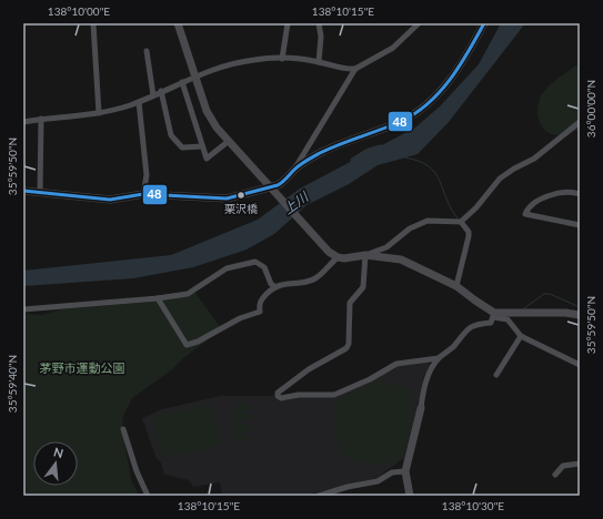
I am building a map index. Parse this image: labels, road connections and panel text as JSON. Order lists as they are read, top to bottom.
{
  "water": ["上川"],
  "parks": ["茅野市運動公園"],
  "places": ["栗沢橋"],
  "lines": ["transit line 48"],
  "north": "top",
  "coordinates": [
    "138°10'00\"E",
    "138°10'15\"E",
    "36°00'00\"N",
    "35°59'50\"N",
    "35°59'40\"N",
    "138°10'30\"E"
  ]
}
